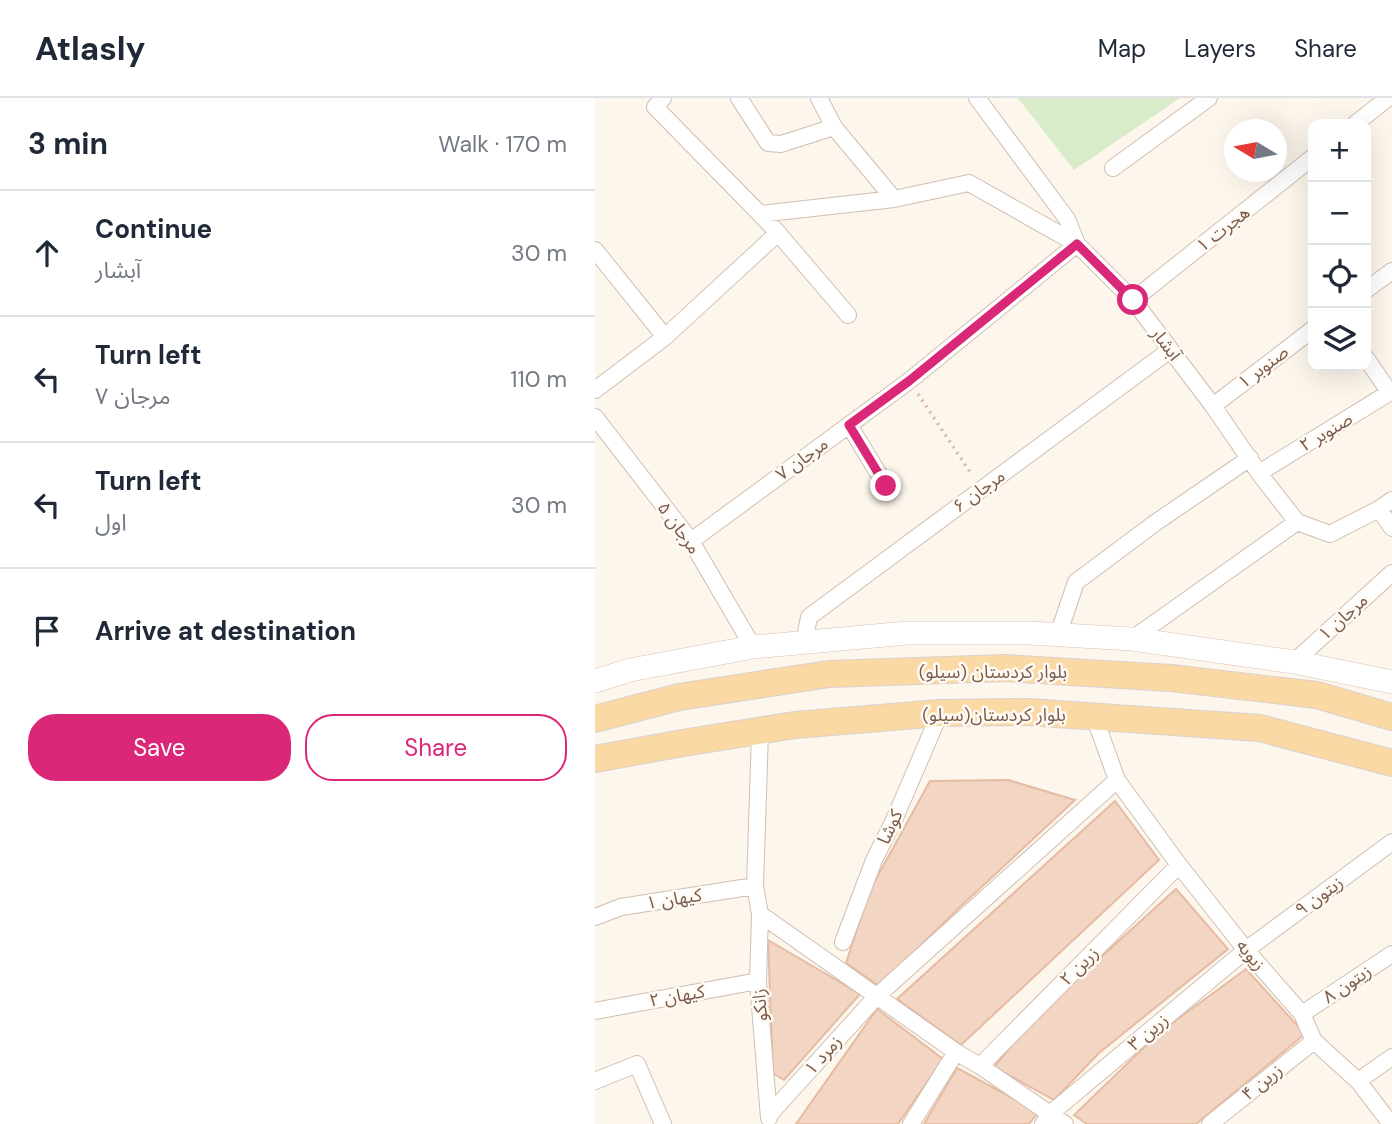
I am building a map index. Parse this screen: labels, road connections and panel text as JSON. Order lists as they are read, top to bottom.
{
  "streets": {
    "main road": ["بلوار کردستان (سیلو)", "بلوار کردستان(سیلو)"],
    "street": [
      "هجرت ۱",
      "آبشار",
      "صنوبر ۱",
      "صنوبر ۲",
      "مرجان ۷",
      "مرجان ۶",
      "مرجان ۵",
      "مرجان ۱",
      "کوشا",
      "زیتون ۹",
      "کیهان ۱",
      "زیویه",
      "زرین ۲",
      "زیتون ۸",
      "کیهان ۲",
      "زانکو",
      "زرین ۳",
      "زمرد ۱",
      "زرین ۴"
    ]
  },
  "crossings": [
    ["هجرت ۱", "آبشار"],
    ["آبشار", "صنوبر ۱"],
    ["آبشار", "صنوبر ۲"],
    ["آبشار", "مرجان ۷"],
    ["آبشار", "مرجان ۶"],
    ["مرجان ۷", "مرجان ۵"],
    ["بلوار کردستان(سیلو)", "کوشا"],
    ["بلوار کردستان(سیلو)", "زیویه"],
    ["بلوار کردستان(سیلو)", "زانکو"],
    ["زیتون ۹", "زیویه"],
    ["زیتون ۹", "زرین ۳"],
    ["کیهان ۱", "زانکو"],
    ["زیویه", "زرین ۲"],
    ["زیویه", "زیتون ۸"],
    ["زیویه", "زرین ۳"],
    ["زیویه", "زمرد ۱"],
    ["زیویه", "زرین ۴"],
    ["کیهان ۲", "زانکو"],
    ["زانکو", "زمرد ۱"]
  ],
  "north": "left",
  "page": {
    "header": "Atlasly",
    "nav": ["Map", "Layers", "Share"],
    "heading": ["3 min", "Walk · 170 m"],
    "map_buttons": ["+", "−"],
    "list": [
      ["Continue", "آبشار", "30 m"],
      ["Turn left", "مرجان ۷", "110 m"],
      ["Turn left", "اول", "30 m"],
      "Arrive at destination"
    ],
    "buttons": ["Save", "Share"]
  }
}
